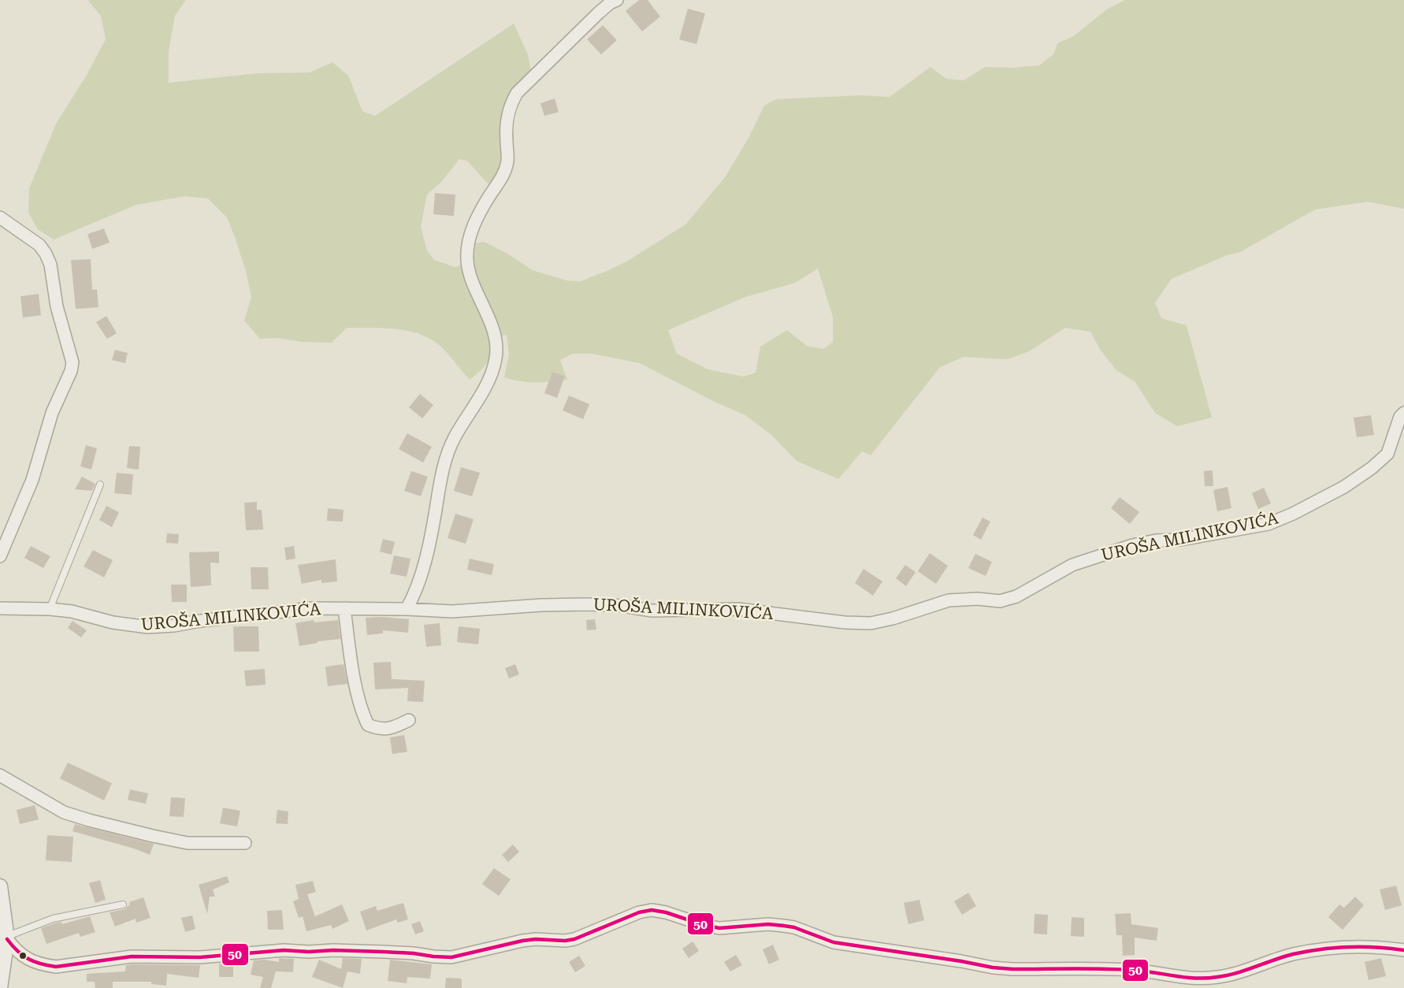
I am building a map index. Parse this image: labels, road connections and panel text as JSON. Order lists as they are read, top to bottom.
{
  "streets": {
    "street": ["UROŠA MILINKOVIĆA"]
  },
  "lines": ["transit line 50"]
}
